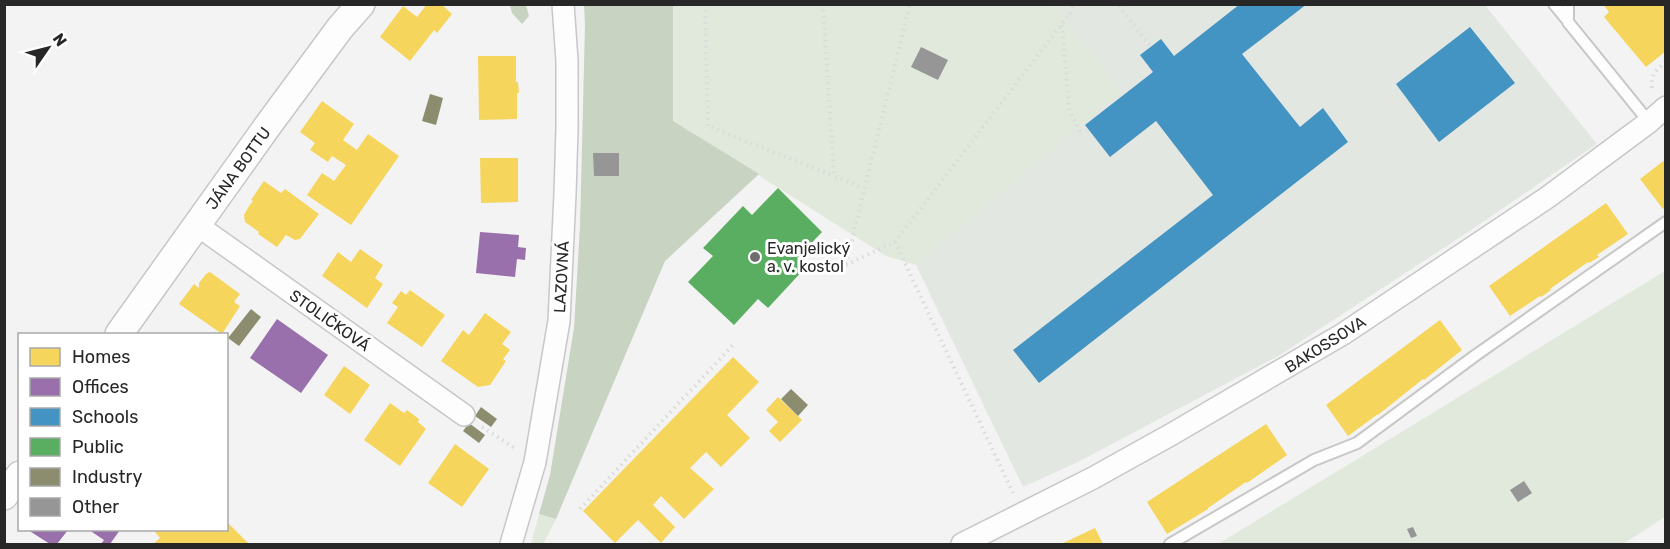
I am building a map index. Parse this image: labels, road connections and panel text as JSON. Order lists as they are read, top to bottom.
{
  "streets": {
    "street": [
      "JÁNA BOTTU",
      "LAZOVNÁ",
      "STOLIČKOVÁ",
      "BAKOSSOVA"
    ]
  },
  "crossings": [
    ["JÁNA BOTTU", "STOLIČKOVÁ"]
  ],
  "places": ["Evanjelický a. v. kostol"],
  "legend": [
    "Homes",
    "Offices",
    "Schools",
    "Public",
    "Industry",
    "Other"
  ],
  "north": "top right"
}
